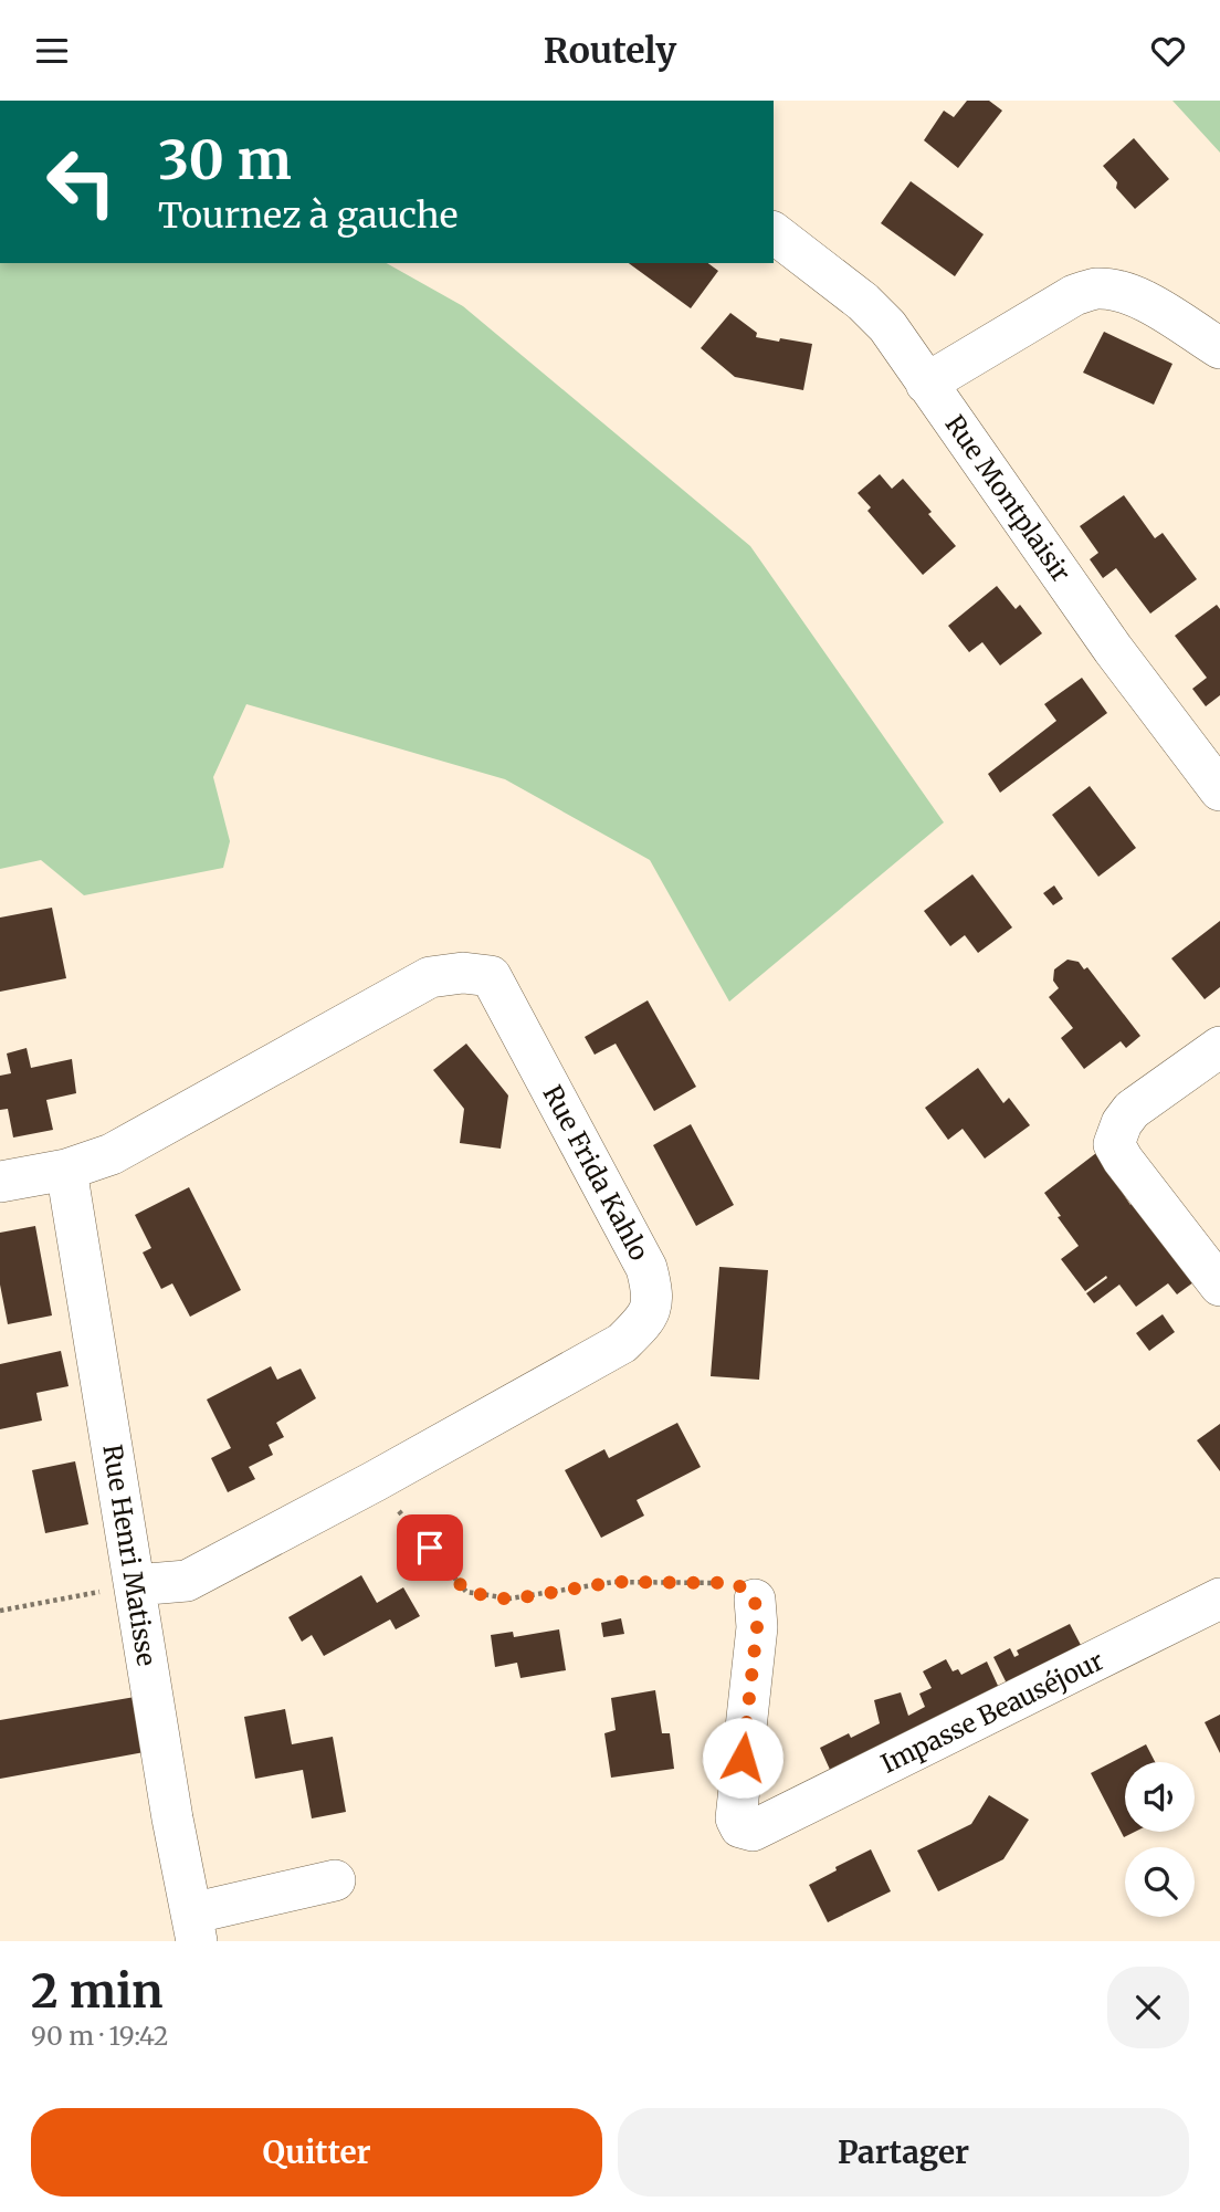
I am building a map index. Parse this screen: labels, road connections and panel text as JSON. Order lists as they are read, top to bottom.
{
  "streets": {
    "street": [
      "Rue Montplaisir",
      "Rue Frida Kahlo",
      "Rue Henri Matisse",
      "Impasse Beauséjour"
    ]
  },
  "crossings": [
    ["Rue Frida Kahlo", "Rue Henri Matisse"]
  ],
  "page": {
    "header": "Routely",
    "turn": ["30 m", "Tournez à gauche"],
    "heading": ["2 min", "90 m · 19:42"],
    "buttons": ["Quitter", "Partager"]
  }
}
